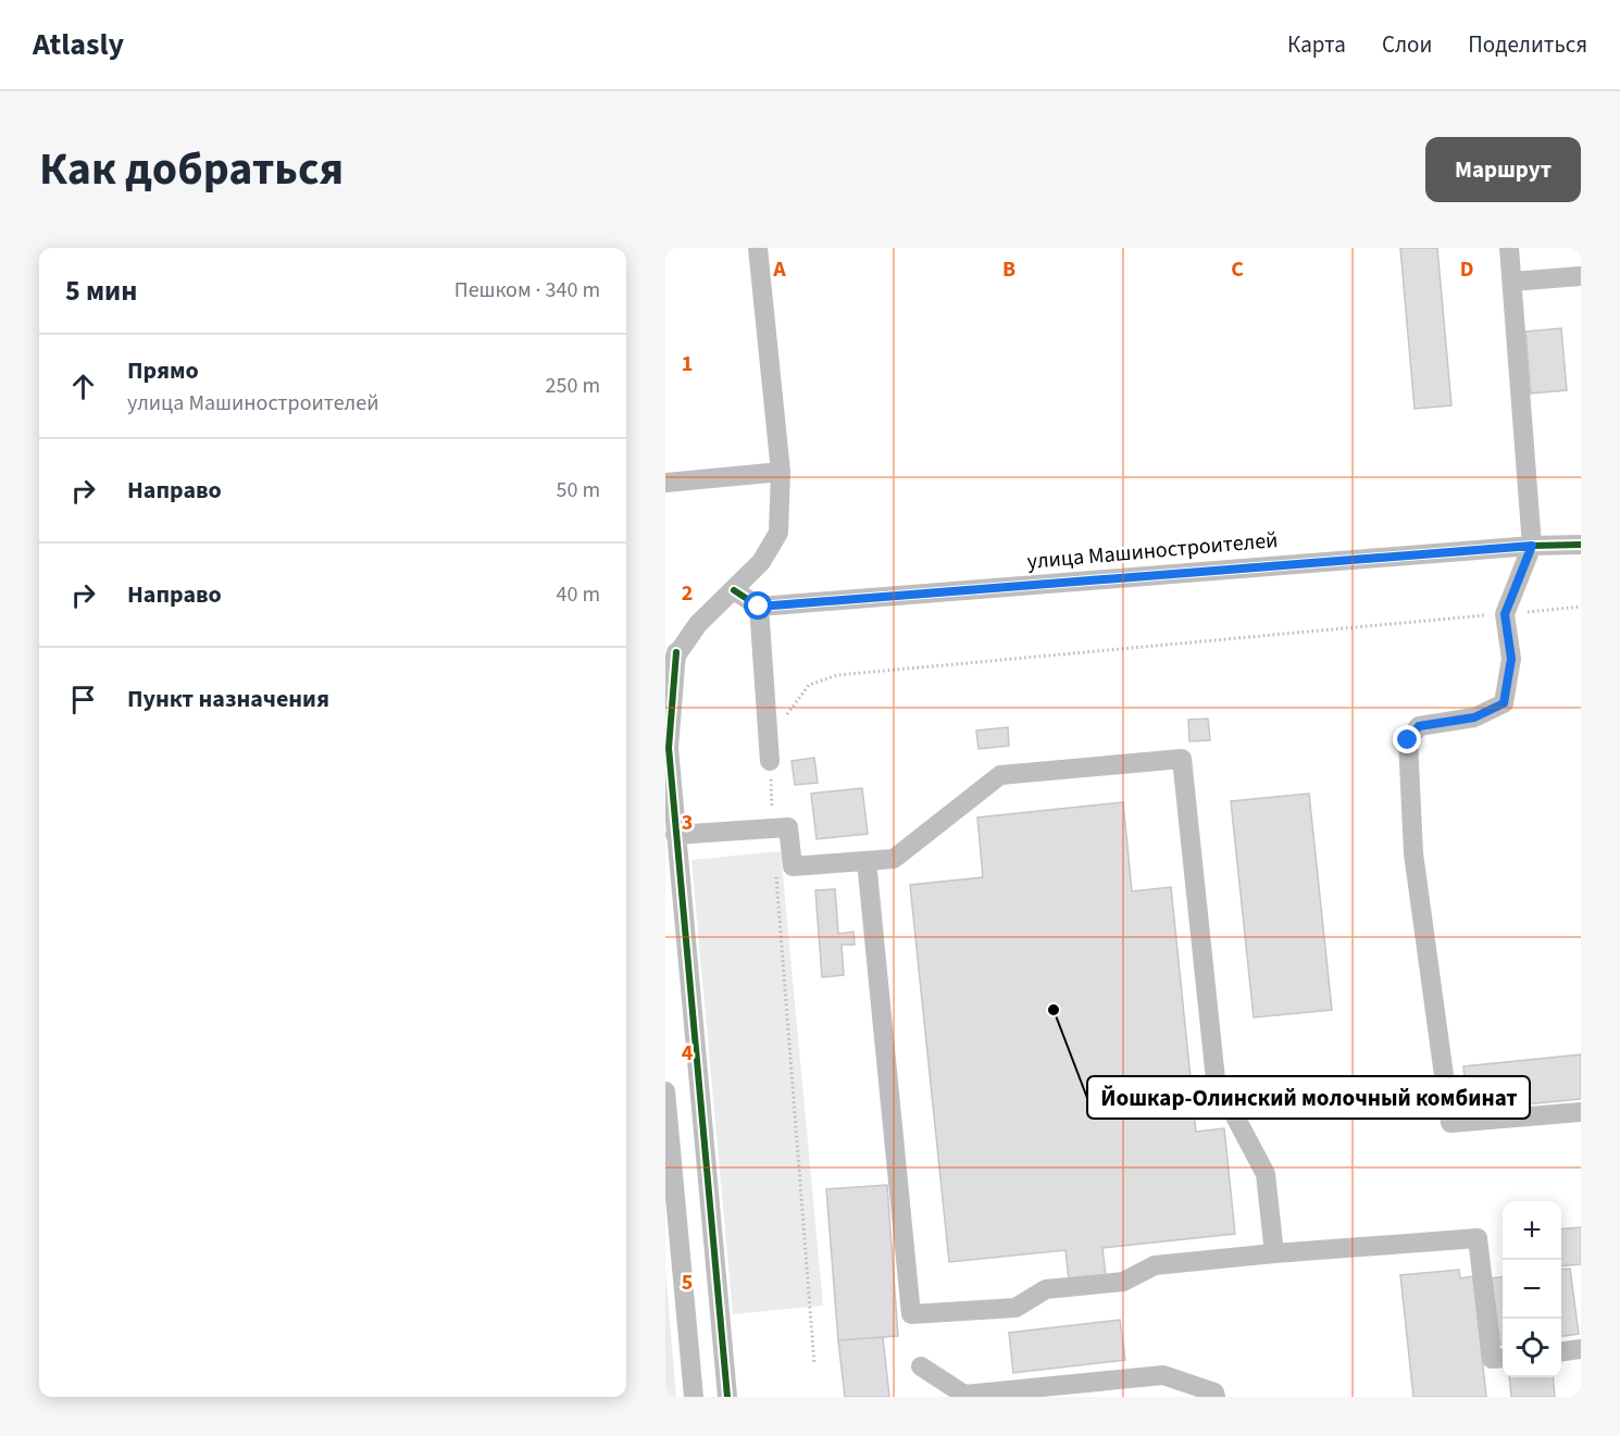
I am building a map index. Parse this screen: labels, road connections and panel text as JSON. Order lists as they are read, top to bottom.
{
  "streets": {
    "street": ["улица Машиностроителей"]
  },
  "places": ["Йошкар-Олинский молочный комбинат"],
  "page": {
    "header": "Atlasly",
    "nav": ["Карта", "Слои", "Поделиться"],
    "title": "Как добраться",
    "buttons": "Маршрут",
    "heading": ["5 мин", "Пешком · 340 m"],
    "list": [
      ["Прямо", "улица Машиностроителей", "250 m"],
      ["Направо", "50 m"],
      ["Направо", "40 m"],
      "Пункт назначения"
    ],
    "map_buttons": ["+", "−"]
  },
  "grid": {
    "columns": [
      "A",
      "B",
      "C",
      "D"
    ],
    "rows": [
      "1",
      "2",
      "3",
      "4",
      "5"
    ]
  }
}
